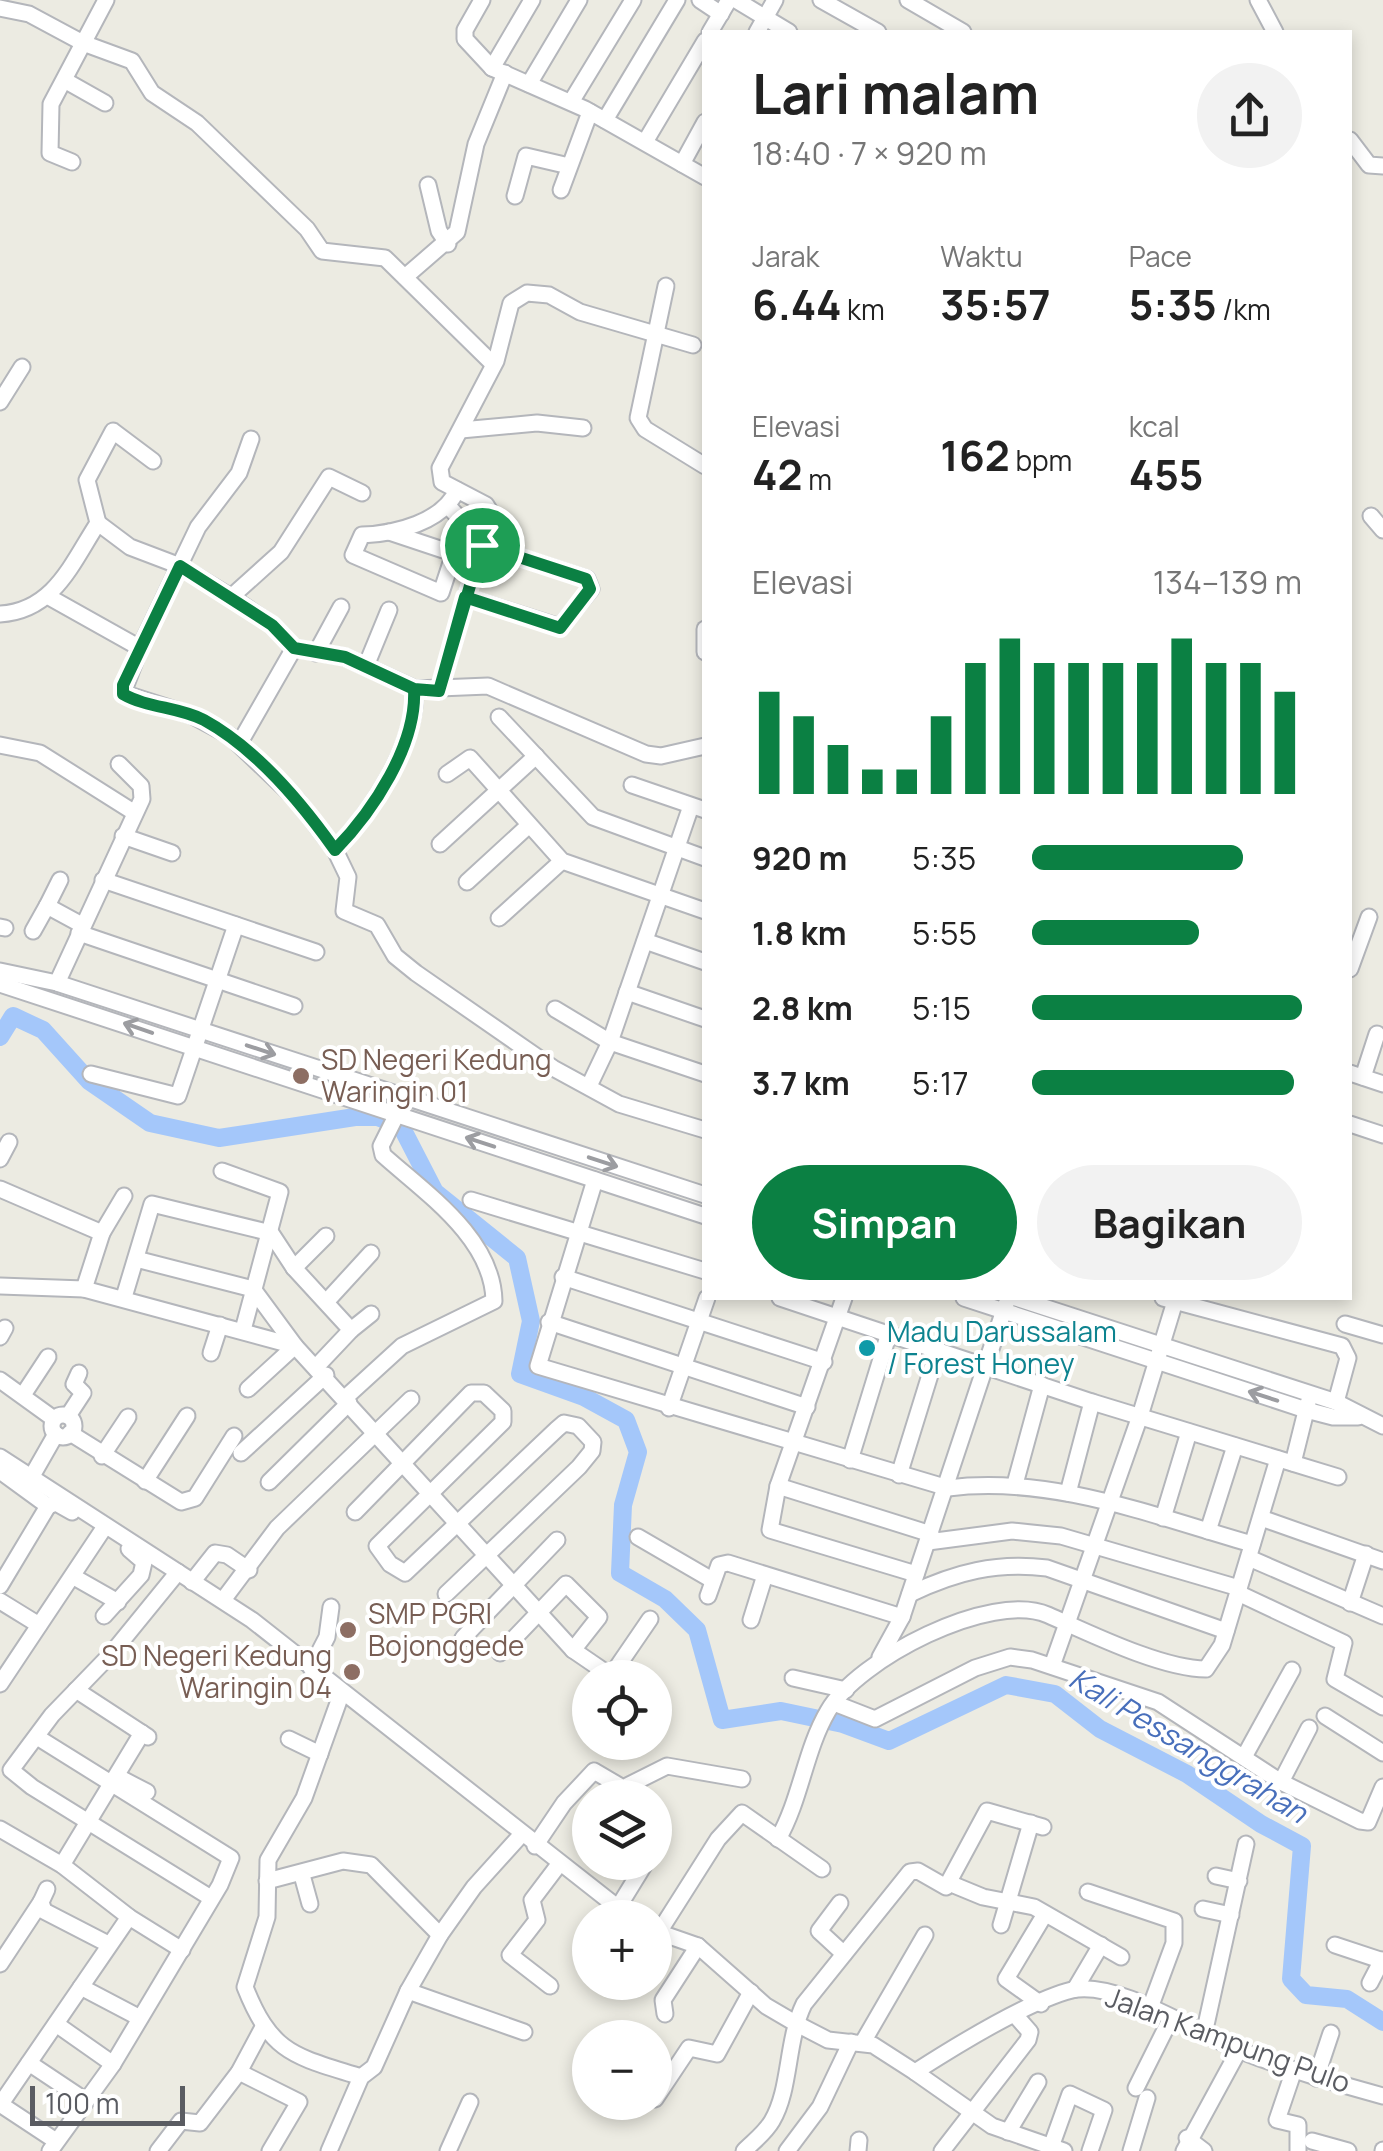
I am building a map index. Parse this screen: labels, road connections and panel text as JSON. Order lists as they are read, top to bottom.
{
  "streets": {
    "street": ["Jalan Kampung Pulo"]
  },
  "water": ["Kali Pessanggrahan"],
  "places": [
    "SD Negeri Kedung Waringin 01",
    "Madu Darussalam / Forest Honey",
    "SMP PGRI Bojonggede",
    "SD Negeri Kedung Waringin 04"
  ],
  "scale_bar": "100 m",
  "page": {
    "heading": ["Lari malam", "18:40 · 7 × 920 m"],
    "stats": [
      ["Jarak", "6.44 km"],
      ["Waktu", "35:57"],
      ["Pace", "5:35 /km"],
      ["Elevasi", "42 m"],
      ["162 bpm"],
      ["kcal", "455"]
    ],
    "chart": ["Elevasi", "134–139 m"],
    "list": [
      {
        "name": "920 m",
        "note": "5:35"
      },
      {
        "name": "1.8 km",
        "note": "5:55"
      },
      {
        "name": "2.8 km",
        "note": "5:15"
      },
      {
        "name": "3.7 km",
        "note": "5:17"
      }
    ],
    "buttons": ["Simpan", "Bagikan"],
    "map_buttons": ["+", "−"],
    "scale": "100 m"
  }
}
